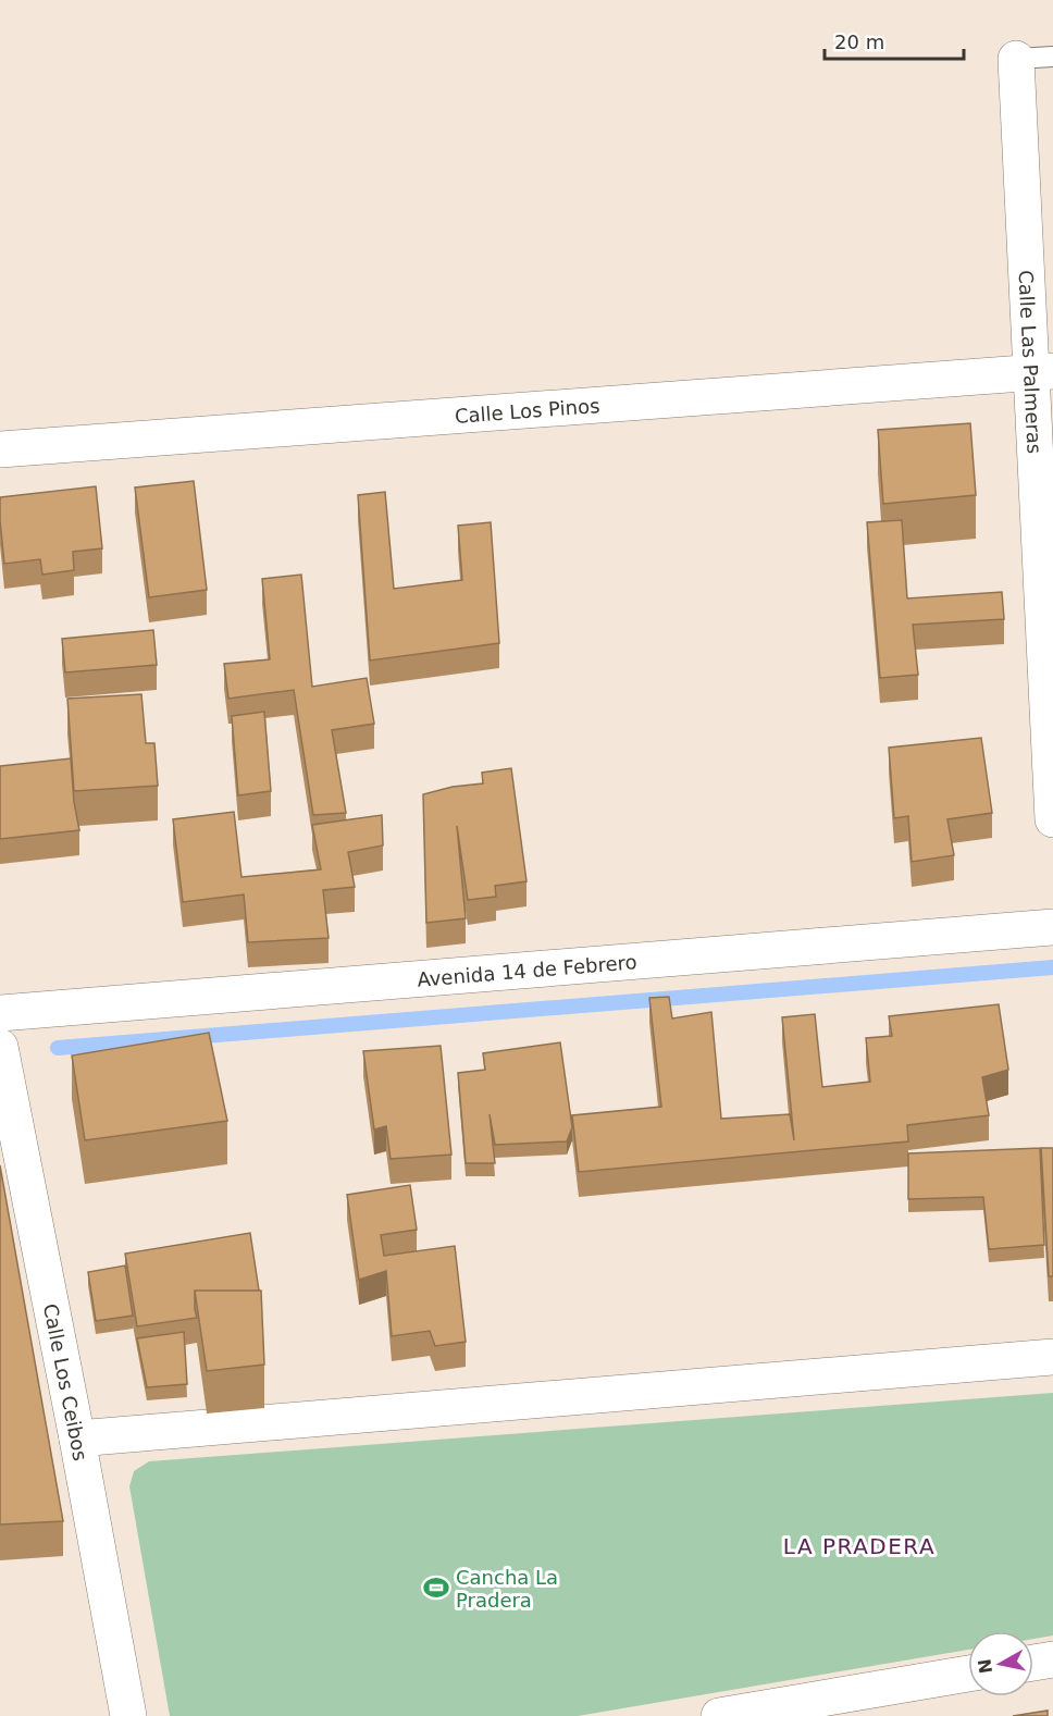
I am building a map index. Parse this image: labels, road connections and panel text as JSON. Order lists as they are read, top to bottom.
{
  "streets": {
    "street": [
      "Calle Las Palmeras",
      "Calle Los Pinos",
      "Avenida 14 de Febrero",
      "Calle Los Ceibos"
    ]
  },
  "crossings": [
    ["Calle Las Palmeras", "Calle Los Pinos"]
  ],
  "districts": ["LA PRADERA"],
  "places": {
    "sports": ["Cancha La Pradera"]
  },
  "scale_bar": "20 m",
  "north": "left"
}
